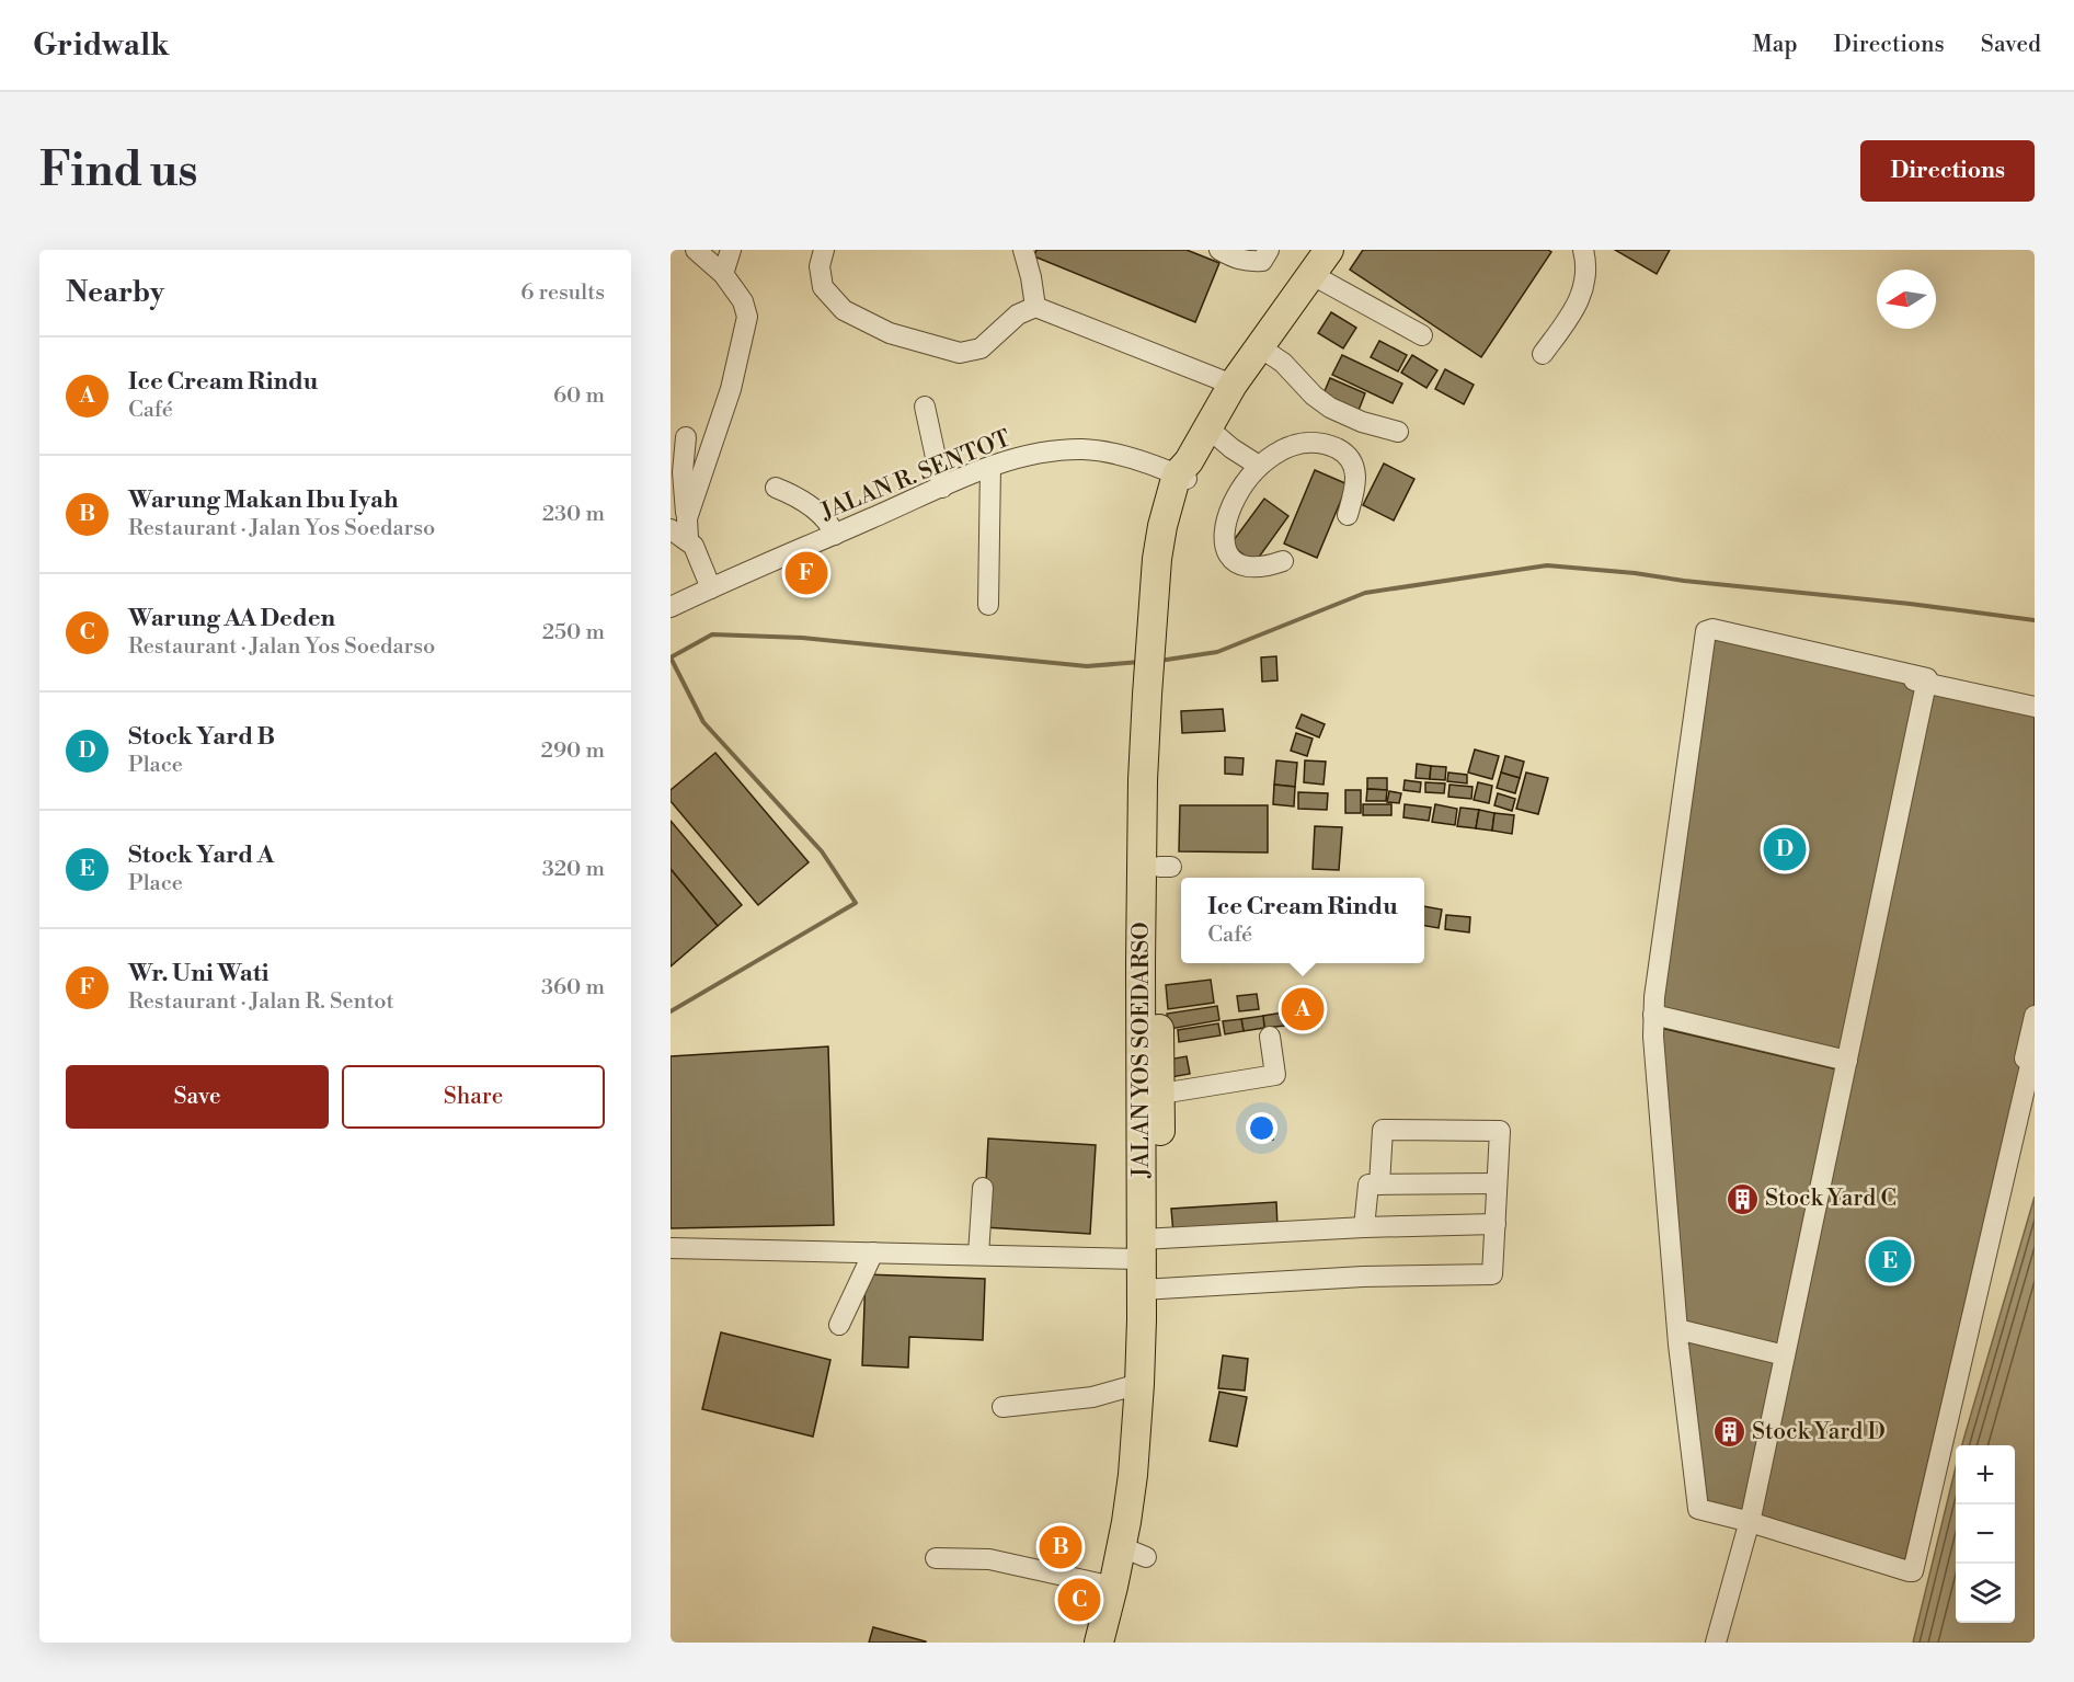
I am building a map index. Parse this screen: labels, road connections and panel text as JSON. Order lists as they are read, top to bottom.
{
  "streets": {
    "highway": ["JALAN YOS SOEDARSO"],
    "street": ["JALAN R. SENTOT"]
  },
  "crossings": [
    ["JALAN R. SENTOT", "JALAN YOS SOEDARSO"]
  ],
  "places": {
    "building": ["Stock Yard C", "Stock Yard D"]
  },
  "north": "left",
  "page": {
    "header": "Gridwalk",
    "nav": ["Map", "Directions", "Saved"],
    "buttons": [
      "Directions",
      ["Save", "Share"]
    ],
    "title": "Find us",
    "heading": ["Nearby", "6 results"],
    "list": [
      {
        "mark": "A",
        "name": "Ice Cream Rindu",
        "note": "Café",
        "value": "60 m"
      },
      {
        "mark": "B",
        "name": "Warung Makan Ibu Iyah",
        "note": "Restaurant · Jalan Yos Soedarso",
        "value": "230 m"
      },
      {
        "mark": "C",
        "name": "Warung AA Deden",
        "note": "Restaurant · Jalan Yos Soedarso",
        "value": "250 m"
      },
      {
        "mark": "D",
        "name": "Stock Yard B",
        "note": "Place",
        "value": "290 m"
      },
      {
        "mark": "E",
        "name": "Stock Yard A",
        "note": "Place",
        "value": "320 m"
      },
      {
        "mark": "F",
        "name": "Wr. Uni Wati",
        "note": "Restaurant · Jalan R. Sentot",
        "value": "360 m"
      }
    ],
    "pins": [
      "F",
      "D",
      "A",
      "E",
      "B",
      "C"
    ],
    "popup": ["Ice Cream Rindu", "Café"],
    "map_buttons": ["+", "−"]
  }
}
